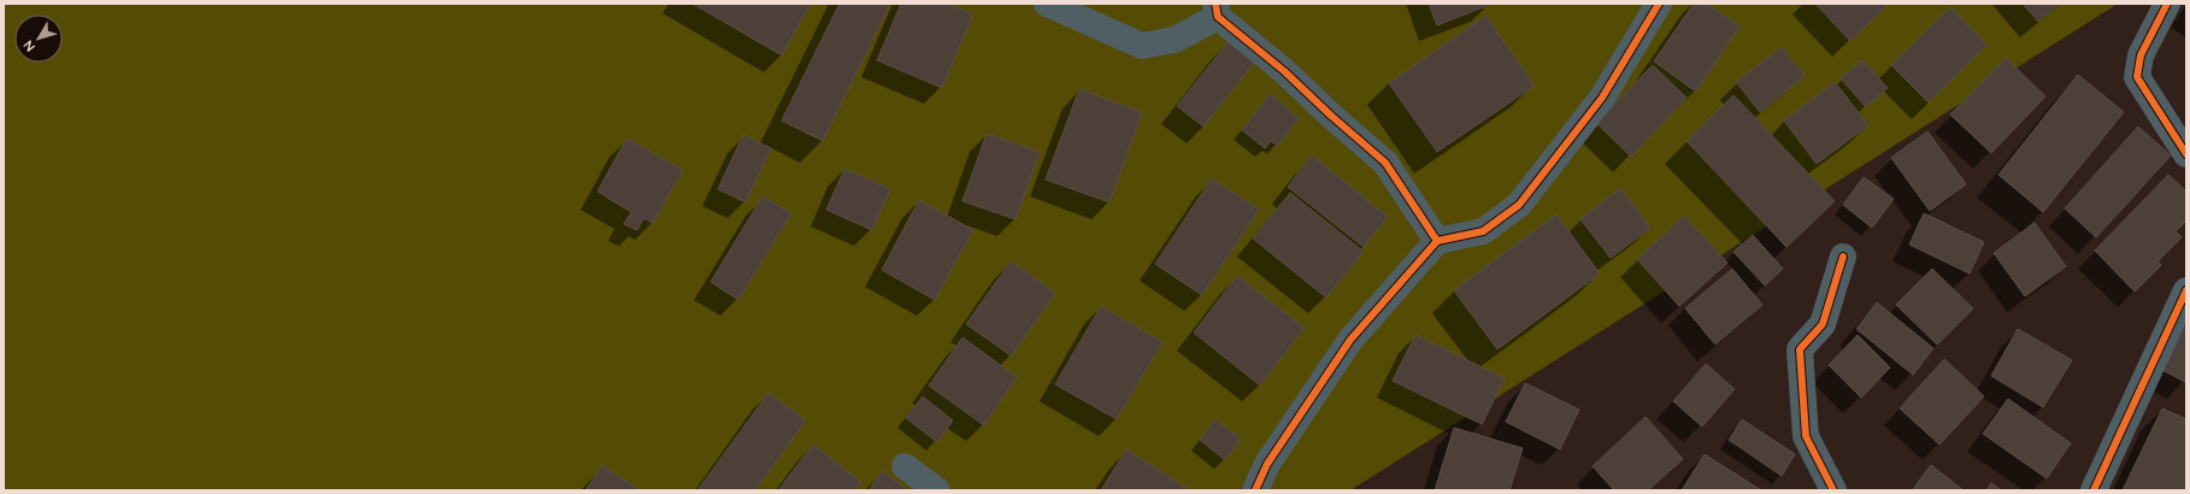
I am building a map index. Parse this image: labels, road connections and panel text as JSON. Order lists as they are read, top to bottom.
{
  "north": "bottom left"
}
